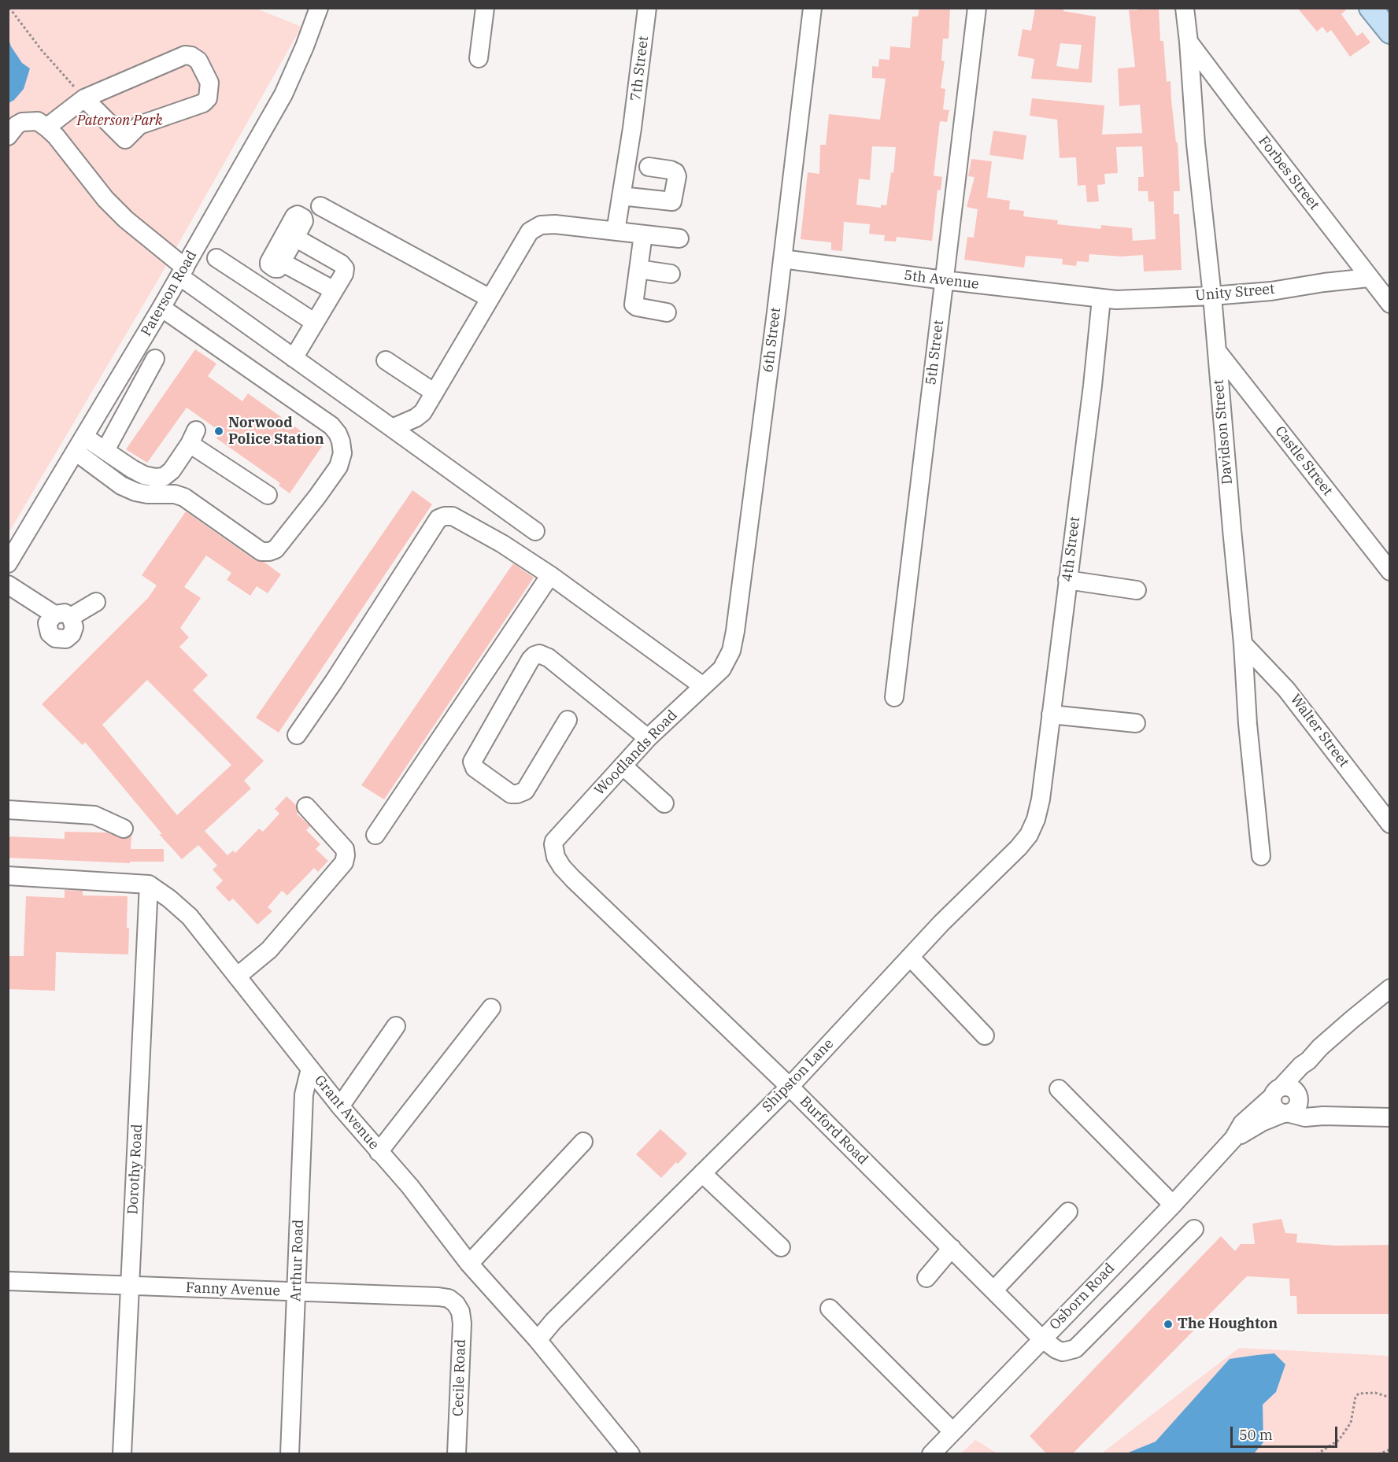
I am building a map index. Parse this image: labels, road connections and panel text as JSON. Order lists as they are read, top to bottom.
{
  "streets": {
    "street": [
      "7th Street",
      "Forbes Street",
      "5th Avenue",
      "Unity Street",
      "Paterson Road",
      "6th Street",
      "5th Street",
      "Davidson Street",
      "Castle Street",
      "4th Street",
      "Walter Street",
      "Woodlands Road",
      "Shipston Lane",
      "Grant Avenue",
      "Burford Road",
      "Dorothy Road",
      "Arthur Road",
      "Fanny Avenue",
      "Osborn Road",
      "Cecile Road"
    ]
  },
  "crossings": [
    ["Forbes Street", "Unity Street"],
    ["Forbes Street", "Davidson Street"],
    ["5th Avenue", "Unity Street"],
    ["5th Avenue", "6th Street"],
    ["5th Avenue", "5th Street"],
    ["5th Avenue", "4th Street"],
    ["Unity Street", "Davidson Street"],
    ["Unity Street", "4th Street"],
    ["6th Street", "Woodlands Road"],
    ["Davidson Street", "Castle Street"],
    ["Davidson Street", "Walter Street"],
    ["4th Street", "Shipston Lane"],
    ["Woodlands Road", "Burford Road"],
    ["Shipston Lane", "Grant Avenue"],
    ["Shipston Lane", "Burford Road"],
    ["Grant Avenue", "Dorothy Road"],
    ["Grant Avenue", "Arthur Road"],
    ["Burford Road", "Osborn Road"],
    ["Dorothy Road", "Fanny Avenue"],
    ["Arthur Road", "Fanny Avenue"],
    ["Fanny Avenue", "Cecile Road"]
  ],
  "parks": ["Paterson Park"],
  "places": ["Norwood Police Station", "The Houghton"],
  "scale_bar": "50 m"
}
